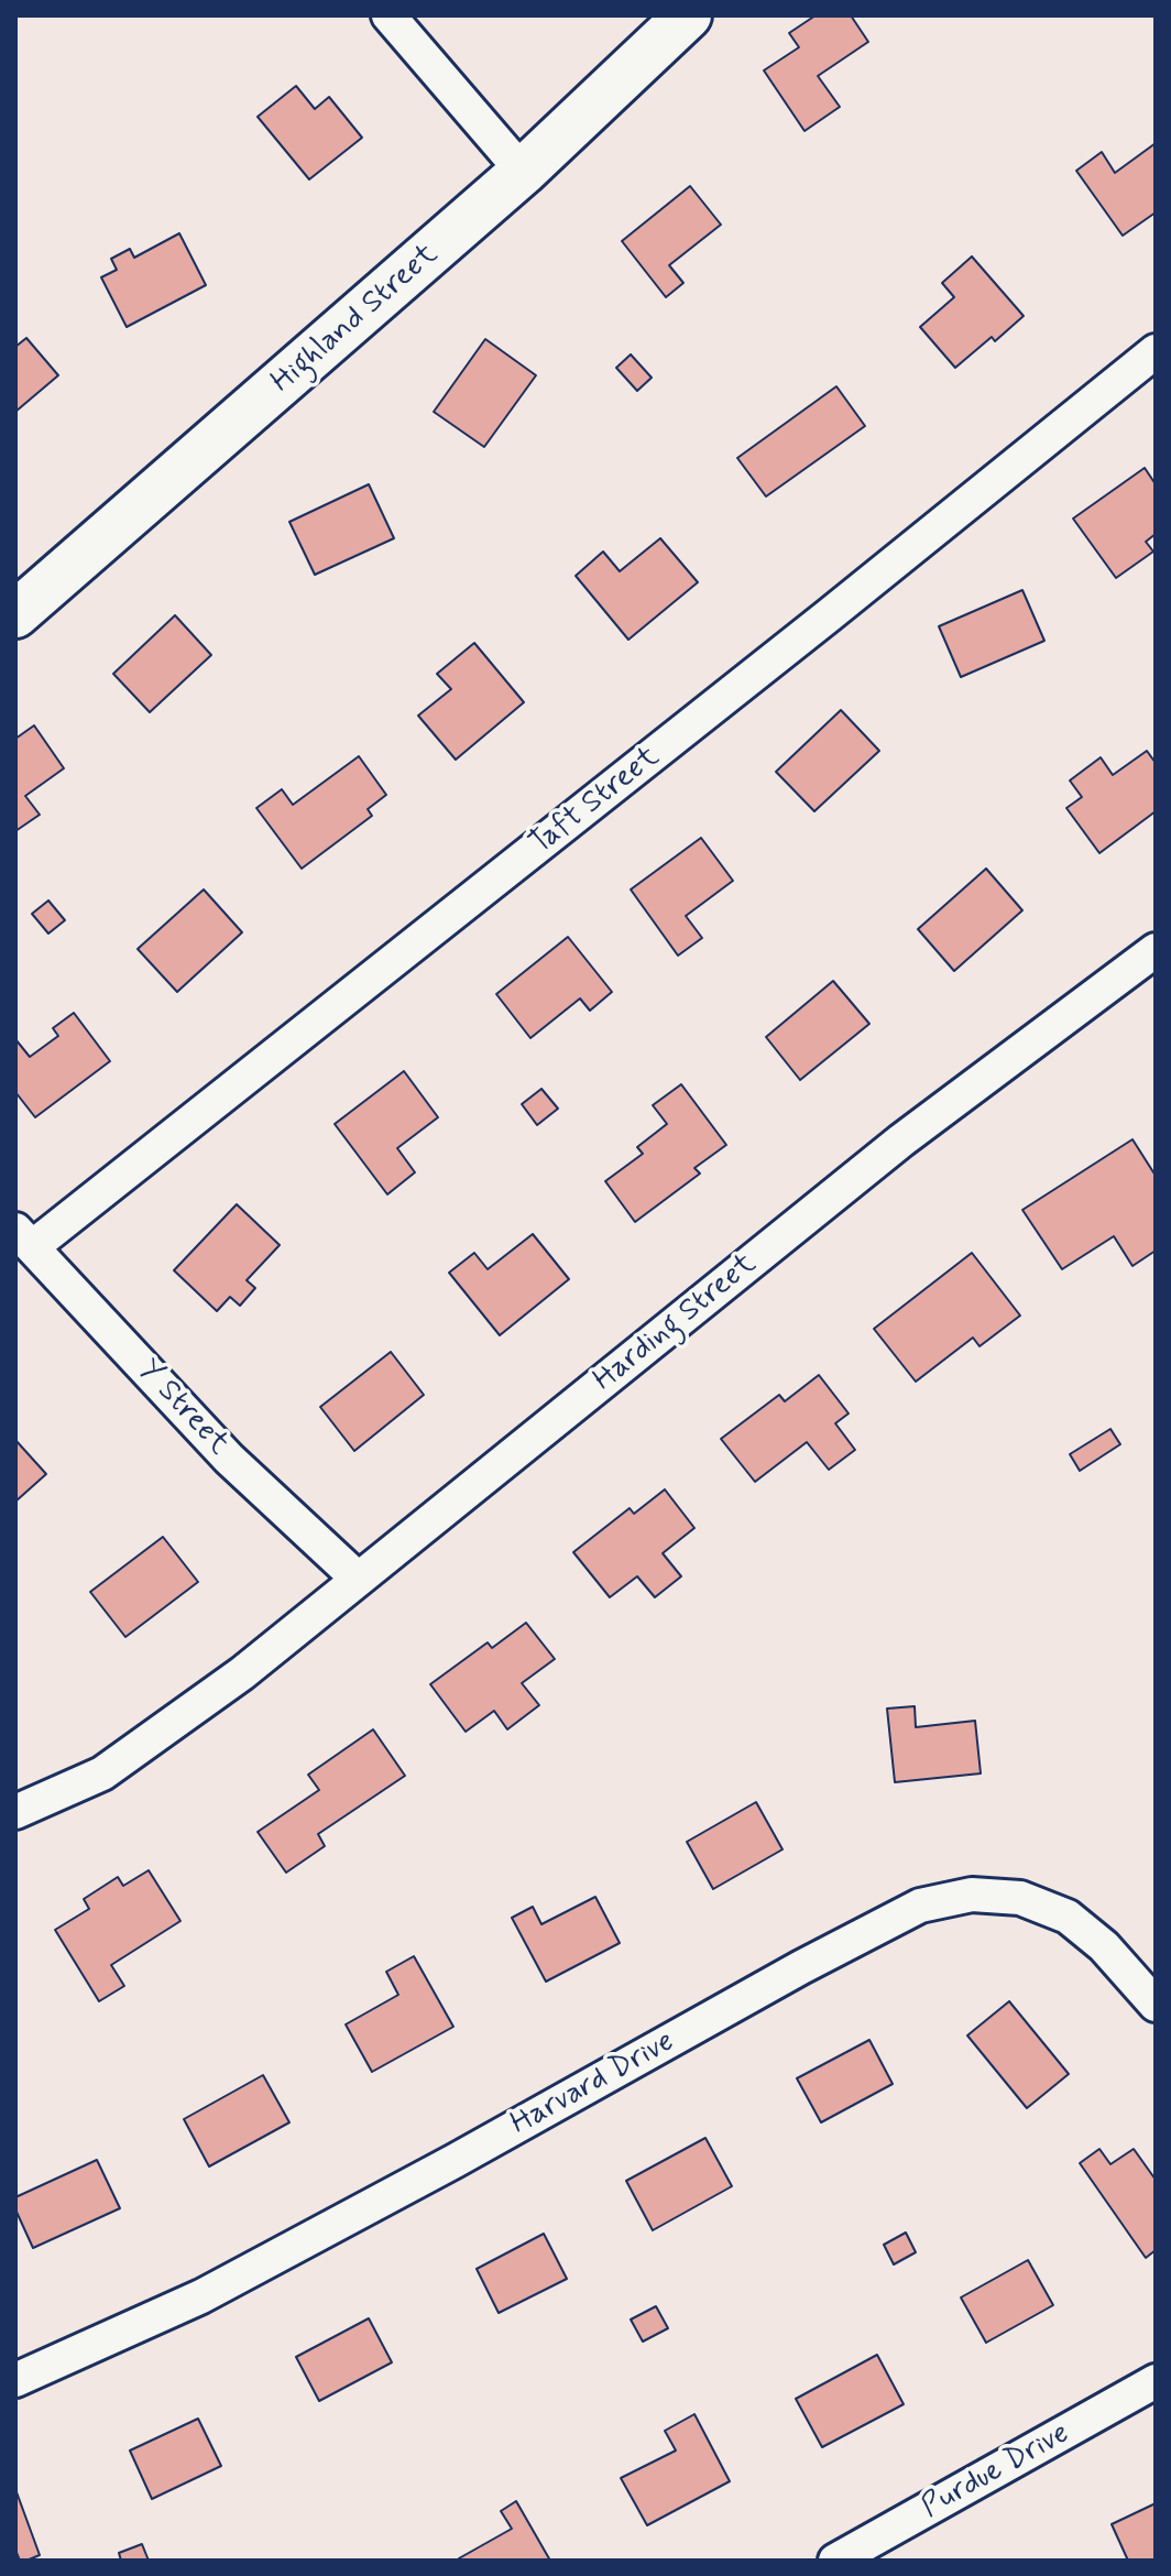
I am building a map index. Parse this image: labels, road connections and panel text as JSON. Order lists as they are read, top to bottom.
{
  "streets": {
    "street": [
      "Highland Street",
      "Taft Street",
      "Harding Street",
      "Y Street",
      "Harvard Drive",
      "Purdue Drive"
    ]
  },
  "crossings": [
    ["Taft Street", "Y Street"],
    ["Harding Street", "Y Street"]
  ]
}
